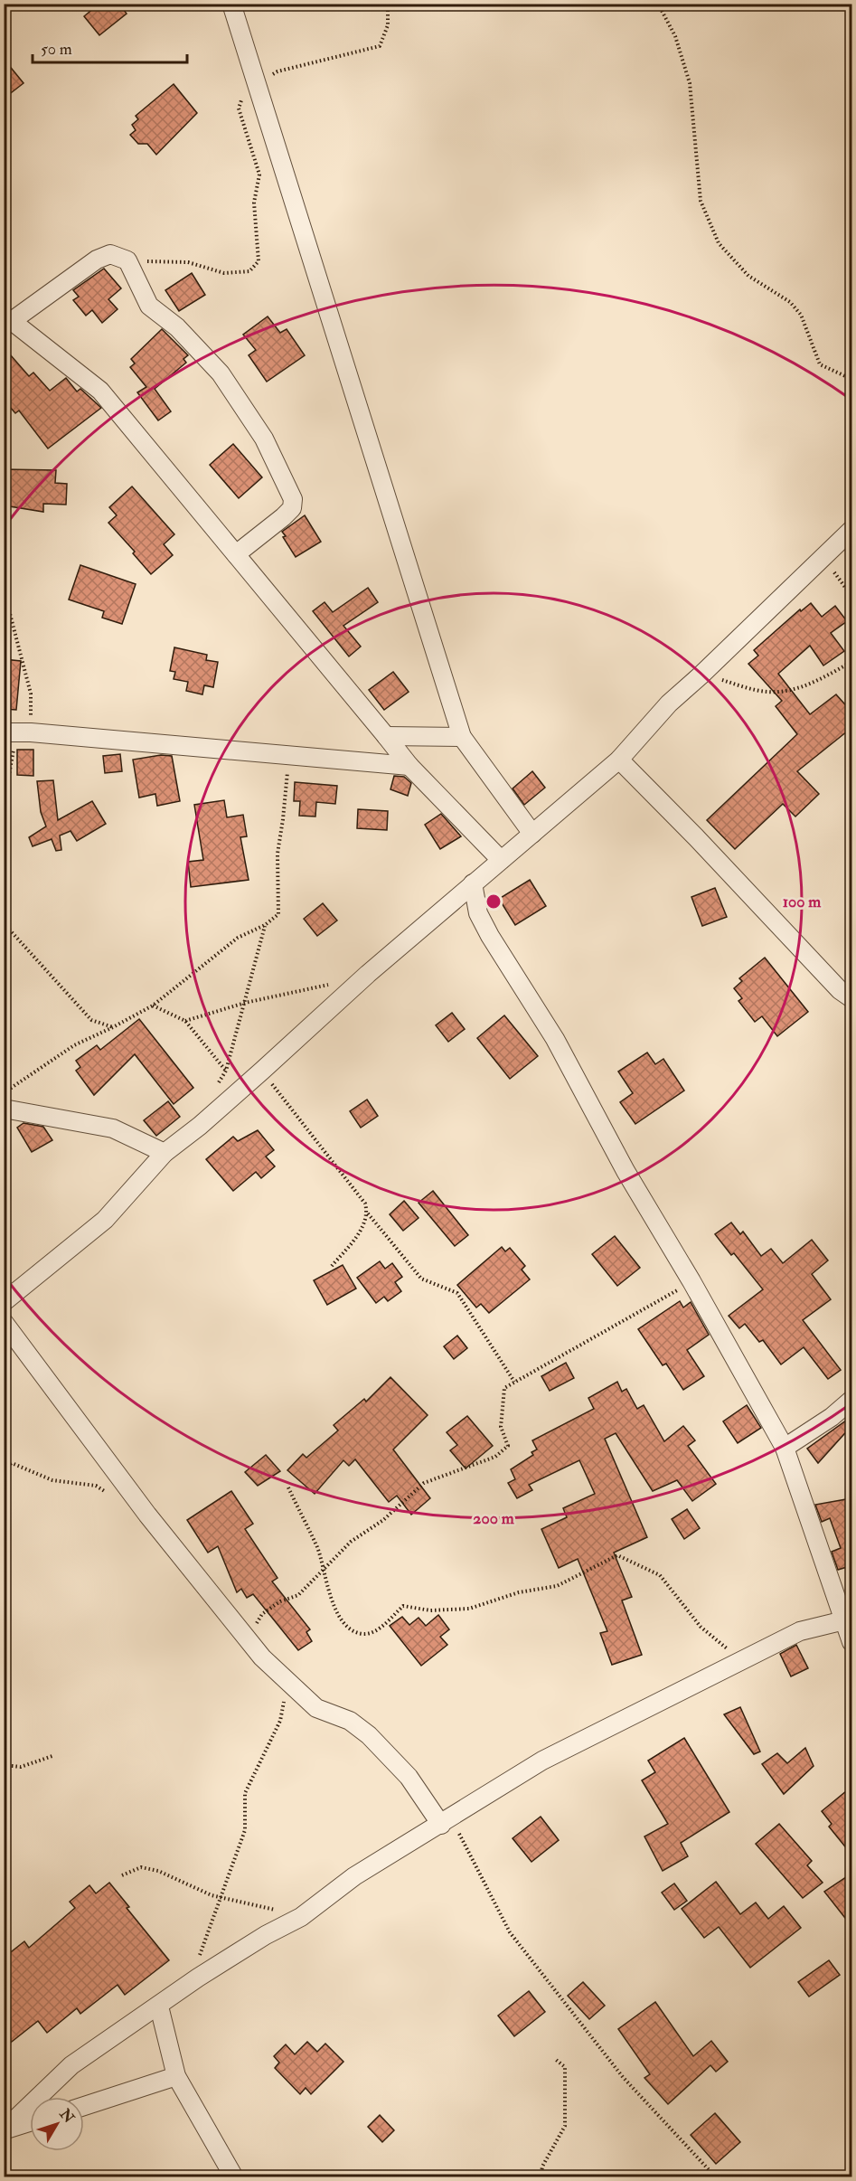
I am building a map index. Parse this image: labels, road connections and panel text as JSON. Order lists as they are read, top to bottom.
{
  "scale_bar": "50 m",
  "north": "top right",
  "rings": ["100 m", "200 m"]
}
